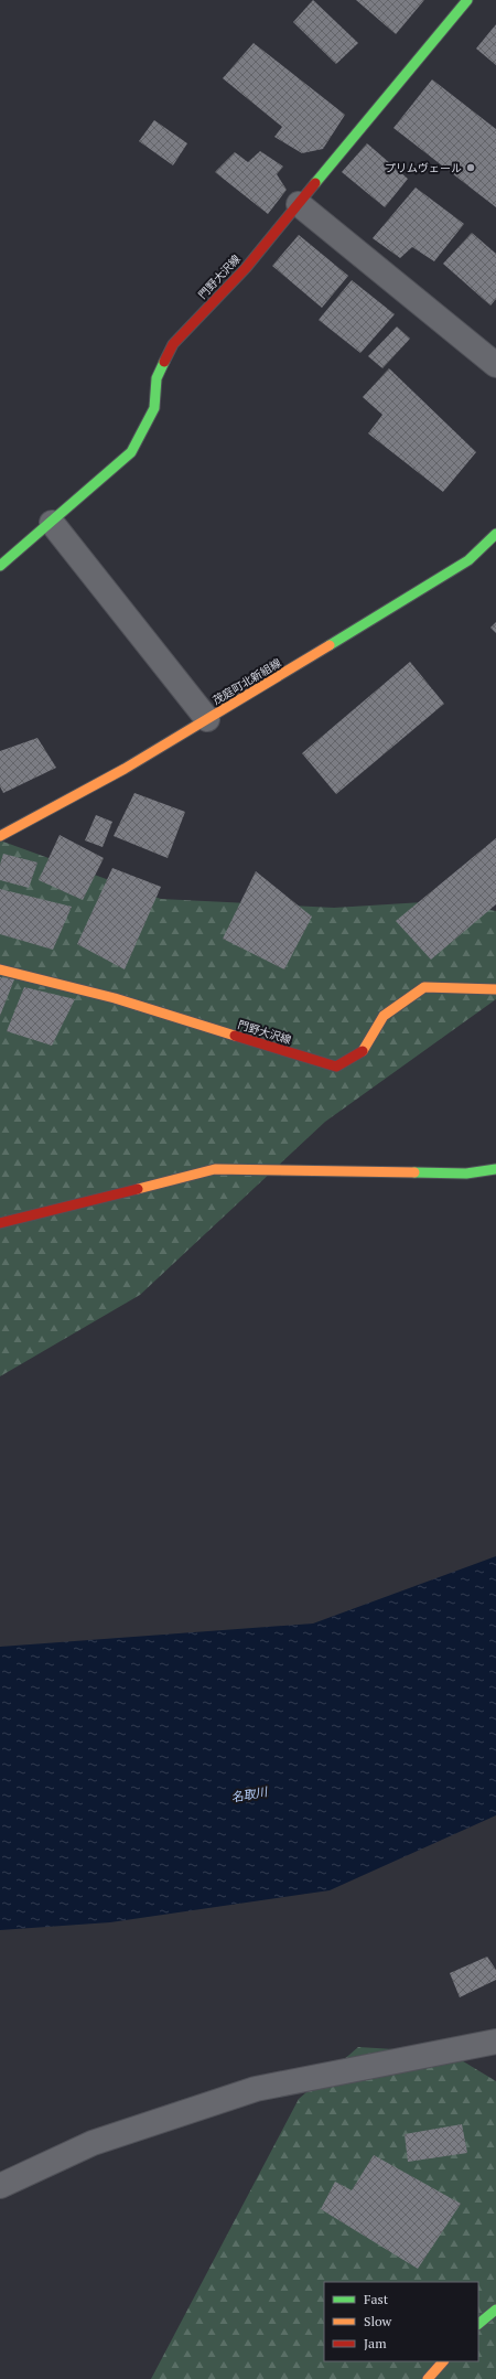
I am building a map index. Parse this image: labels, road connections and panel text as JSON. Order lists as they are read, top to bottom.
{
  "streets": {
    "street": ["門野大沢線", "茂庭町北新組線"]
  },
  "water": ["名取川"],
  "places": ["プリムヴェール"],
  "legend": ["Fast", "Slow", "Jam"]
}
